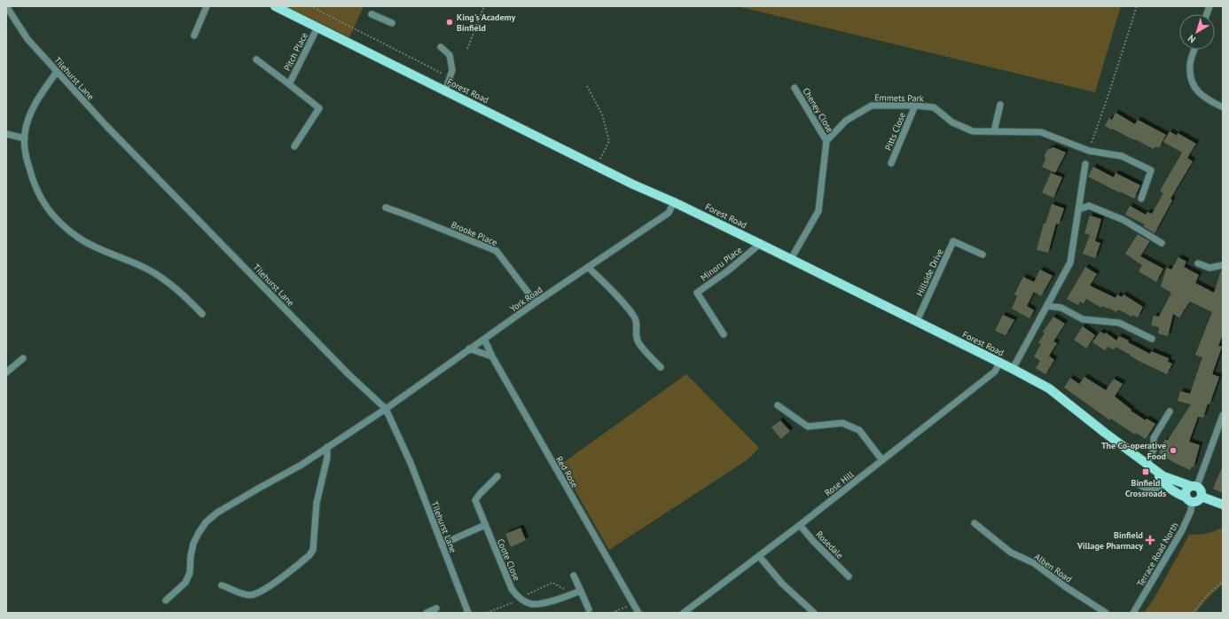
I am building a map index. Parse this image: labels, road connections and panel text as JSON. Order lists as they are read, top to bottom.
{
  "streets": {
    "main road": ["Forest Road"],
    "street": [
      "Pitch Place",
      "Tilehurst Lane",
      "Emmets Park",
      "Cheney Close",
      "Pitts Close",
      "Brooke Place",
      "Minoru Place",
      "Hillside Drive",
      "York Road",
      "Red Rose",
      "Rose Hill",
      "Rosedale",
      "Terrace Road North",
      "Coote Close",
      "Alben Road"
    ]
  },
  "crossings": [
    ["Pitch Place", "Forest Road"],
    ["Tilehurst Lane", "York Road"],
    ["Forest Road", "Minoru Place"],
    ["Forest Road", "Hillside Drive"],
    ["Forest Road", "York Road"],
    ["Forest Road", "Rose Hill"],
    ["Forest Road", "Terrace Road North"],
    ["Emmets Park", "Cheney Close"],
    ["Emmets Park", "Pitts Close"],
    ["Brooke Place", "York Road"],
    ["York Road", "Red Rose"],
    ["Rose Hill", "Rosedale"]
  ],
  "places": {
    "other": ["King's Academy Binfield", "The Co-operative Food"],
    "transit": ["Binfield Crossroads"],
    "health": ["Binfield Village Pharmacy"]
  },
  "north": "bottom left"
}
